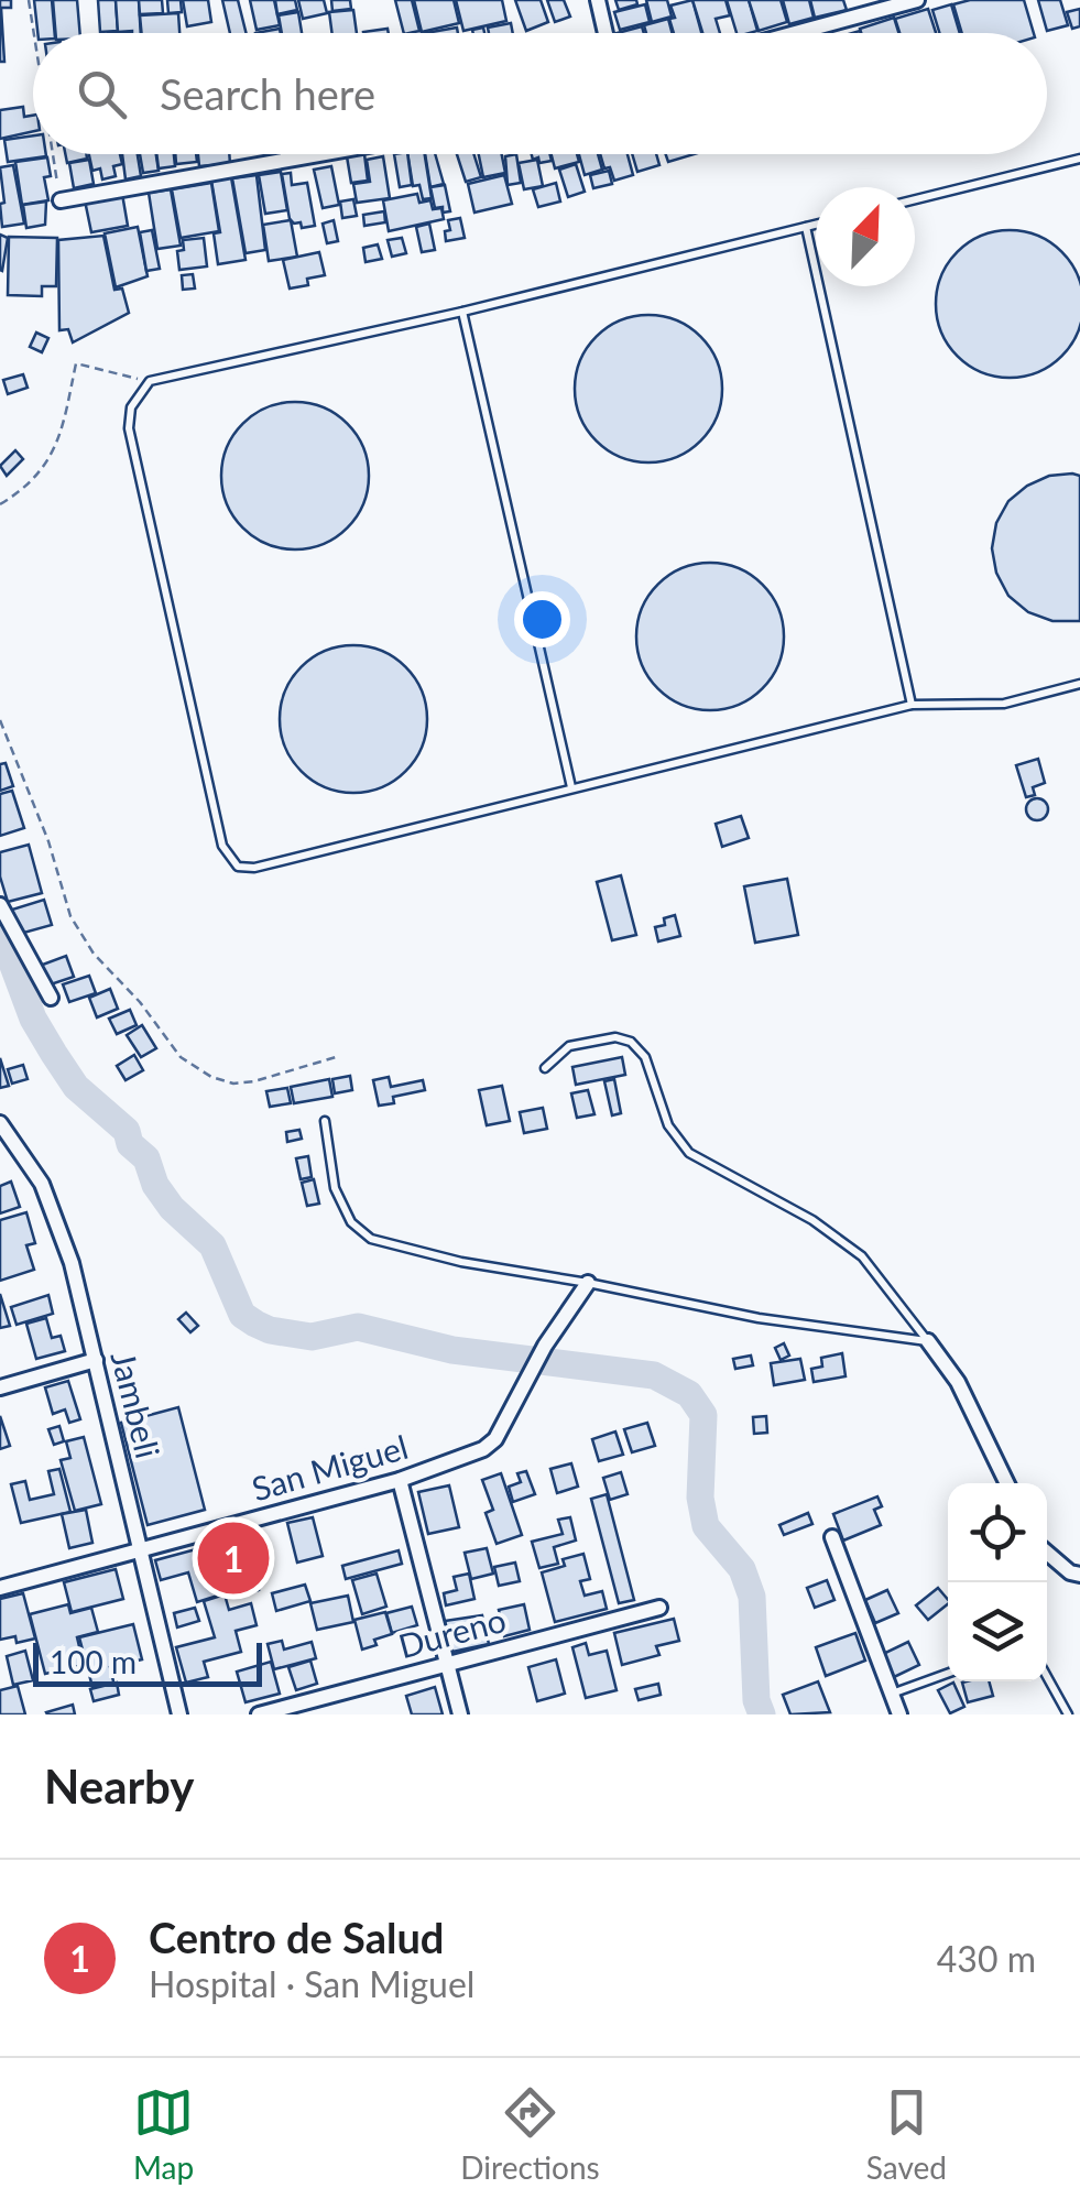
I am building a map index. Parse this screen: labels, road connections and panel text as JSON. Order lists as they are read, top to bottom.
{
  "streets": {
    "street": ["Jambeli", "San Miguel", "Dureno"]
  },
  "crossings": [
    ["Jambeli", "San Miguel"]
  ],
  "scale_bar": "100 m",
  "north": "top right",
  "page": {
    "search": "Search here",
    "pins": "1",
    "scale": "100 m",
    "heading": "Nearby",
    "list": [
      {
        "mark": "1",
        "name": "Centro de Salud",
        "note": "Hospital · San Miguel",
        "value": "430 m"
      }
    ],
    "nav": ["Map", "Directions", "Saved"]
  }
}
